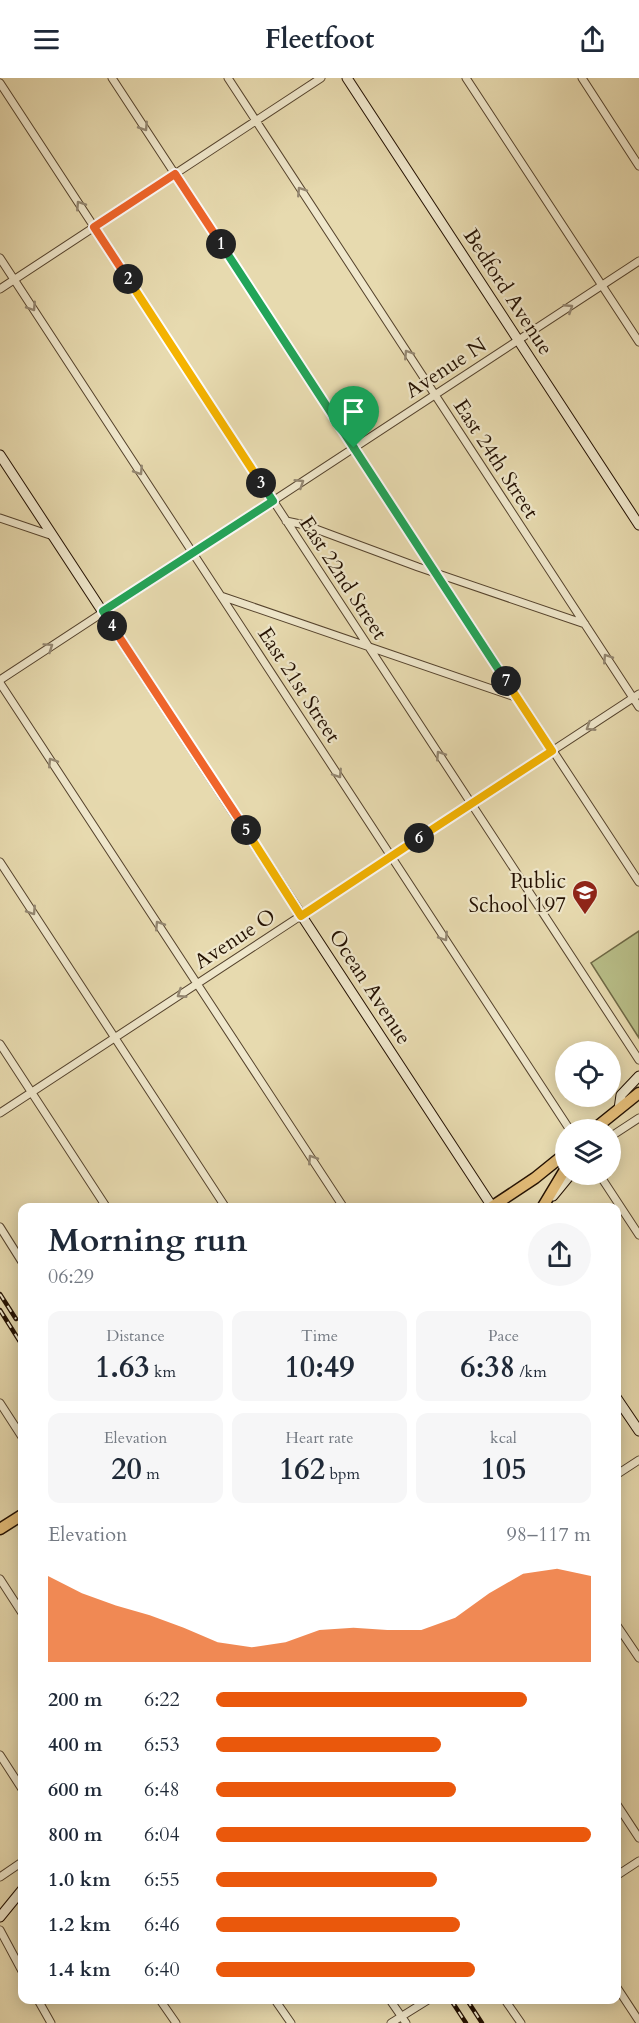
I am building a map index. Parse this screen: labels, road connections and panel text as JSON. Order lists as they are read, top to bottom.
{
  "streets": {
    "main road": ["Bedford Avenue", "Ocean Avenue"],
    "street": [
      "Avenue N",
      "East 24th Street",
      "East 22nd Street",
      "East 21st Street",
      "Avenue O"
    ]
  },
  "crossings": [
    ["Bedford Avenue", "Avenue N"],
    ["Avenue N", "East 24th Street"],
    ["Avenue N", "East 22nd Street"],
    ["Avenue N", "East 21st Street"],
    ["Avenue N", "Ocean Avenue"],
    ["East 24th Street", "Avenue O"],
    ["East 22nd Street", "Avenue O"],
    ["East 21st Street", "Avenue O"],
    ["Avenue O", "Ocean Avenue"]
  ],
  "one_way": ["Avenue N", "East 24th Street", "East 21st Street"],
  "places": {
    "school or university": ["Public School 197"]
  },
  "page": {
    "header": "Fleetfoot",
    "pins": [
      "1",
      "2",
      "3",
      "4",
      "7",
      "5",
      "6"
    ],
    "heading": ["Morning run", "06:29"],
    "stats": [
      ["Distance", "1.63 km"],
      ["Time", "10:49"],
      ["Pace", "6:38 /km"],
      ["Elevation", "20 m"],
      ["Heart rate", "162 bpm"],
      ["kcal", "105"]
    ],
    "chart": ["Elevation", "98–117 m"],
    "list": [
      {
        "name": "200 m",
        "note": "6:22"
      },
      {
        "name": "400 m",
        "note": "6:53"
      },
      {
        "name": "600 m",
        "note": "6:48"
      },
      {
        "name": "800 m",
        "note": "6:04"
      },
      {
        "name": "1.0 km",
        "note": "6:55"
      },
      {
        "name": "1.2 km",
        "note": "6:46"
      },
      {
        "name": "1.4 km",
        "note": "6:40"
      }
    ]
  }
}
